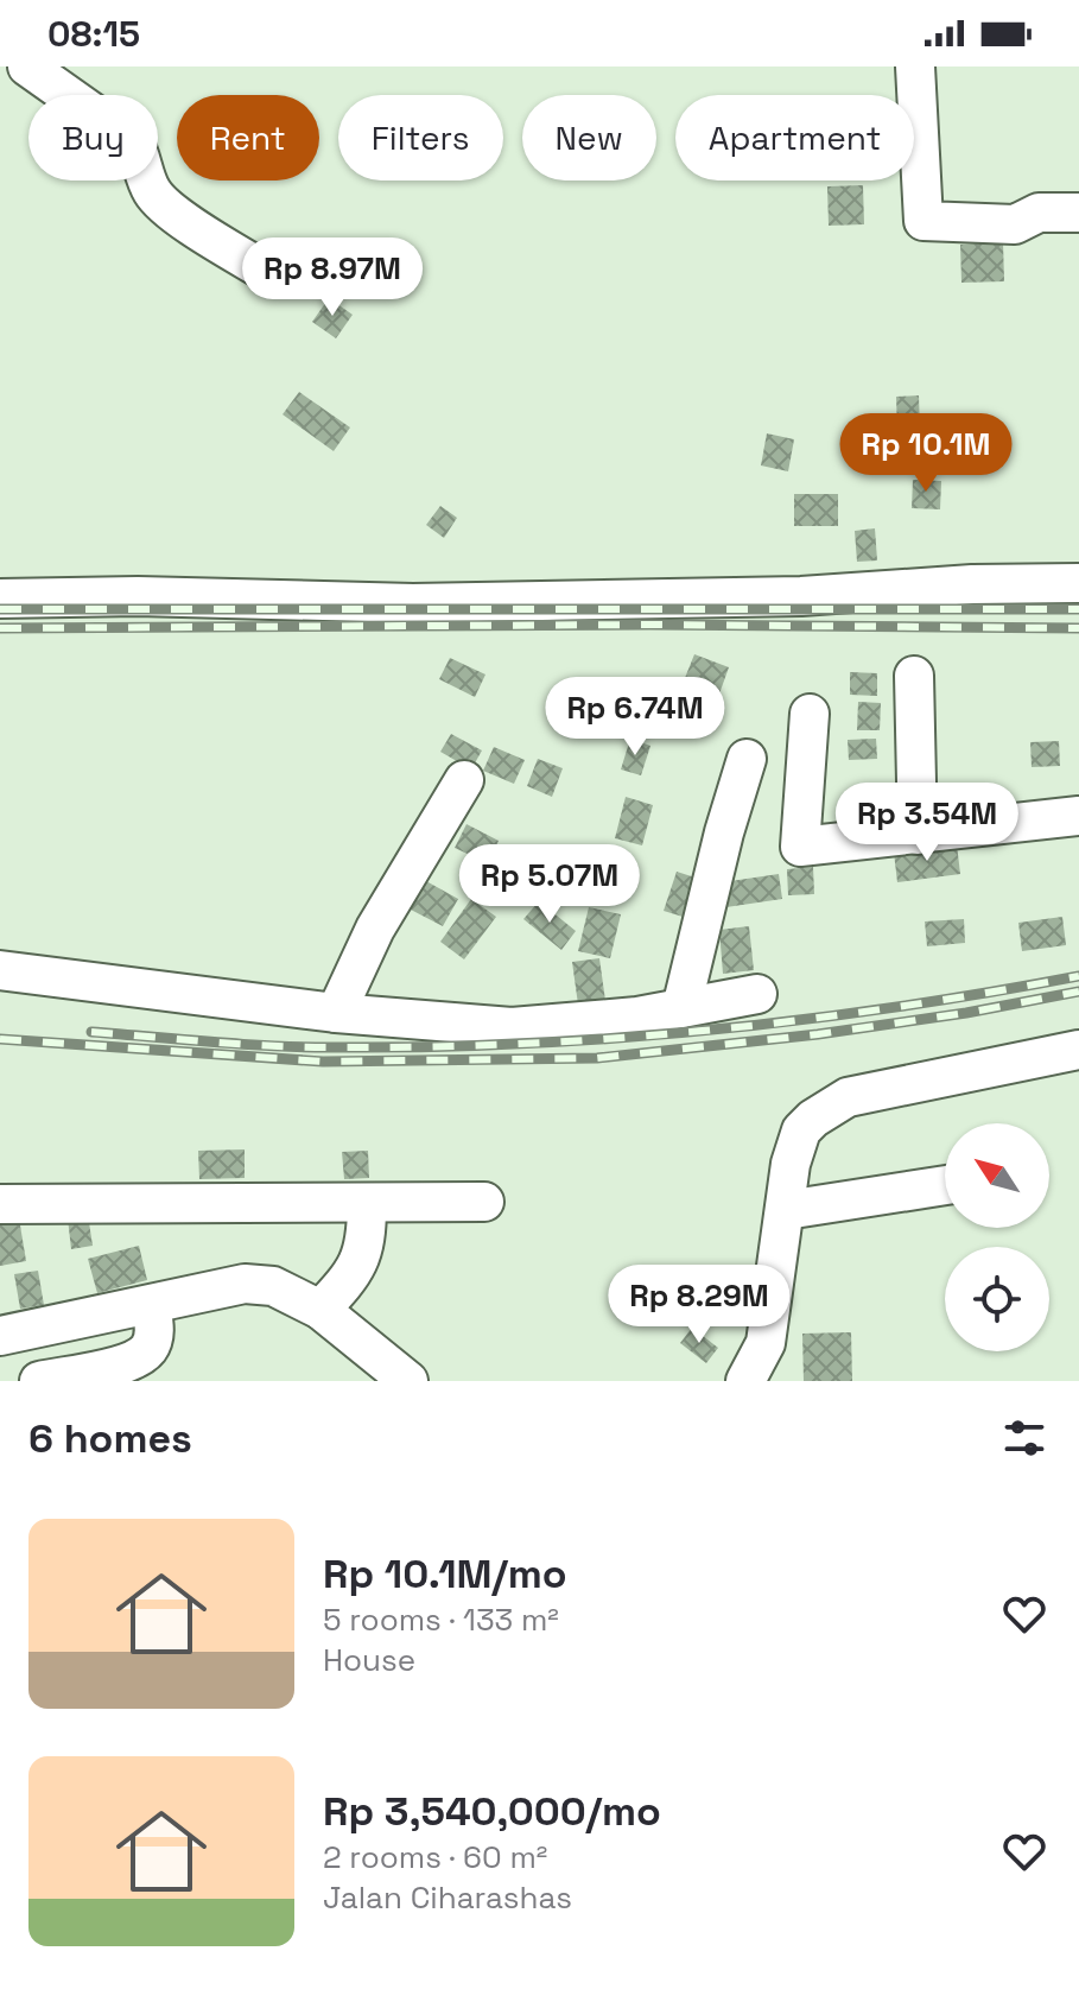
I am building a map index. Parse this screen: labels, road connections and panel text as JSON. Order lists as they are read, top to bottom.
{
  "north": "top left",
  "page": {
    "status": "08:15",
    "chip": [
      "Buy",
      "Rent",
      "Filters",
      "New",
      "Apartment"
    ],
    "price": [
      "Rp 8.97M",
      "Rp 10.1M",
      "Rp 6.74M",
      "Rp 3.54M",
      "Rp 5.07M",
      "Rp 8.29M"
    ],
    "heading": "6 homes",
    "list": [
      {
        "name": "Rp 10.1M/mo",
        "note": "5 rooms · 133 m² · House"
      },
      {
        "name": "Rp 3,540,000/mo",
        "note": "2 rooms · 60 m² · Jalan Ciharashas"
      }
    ]
  }
}
